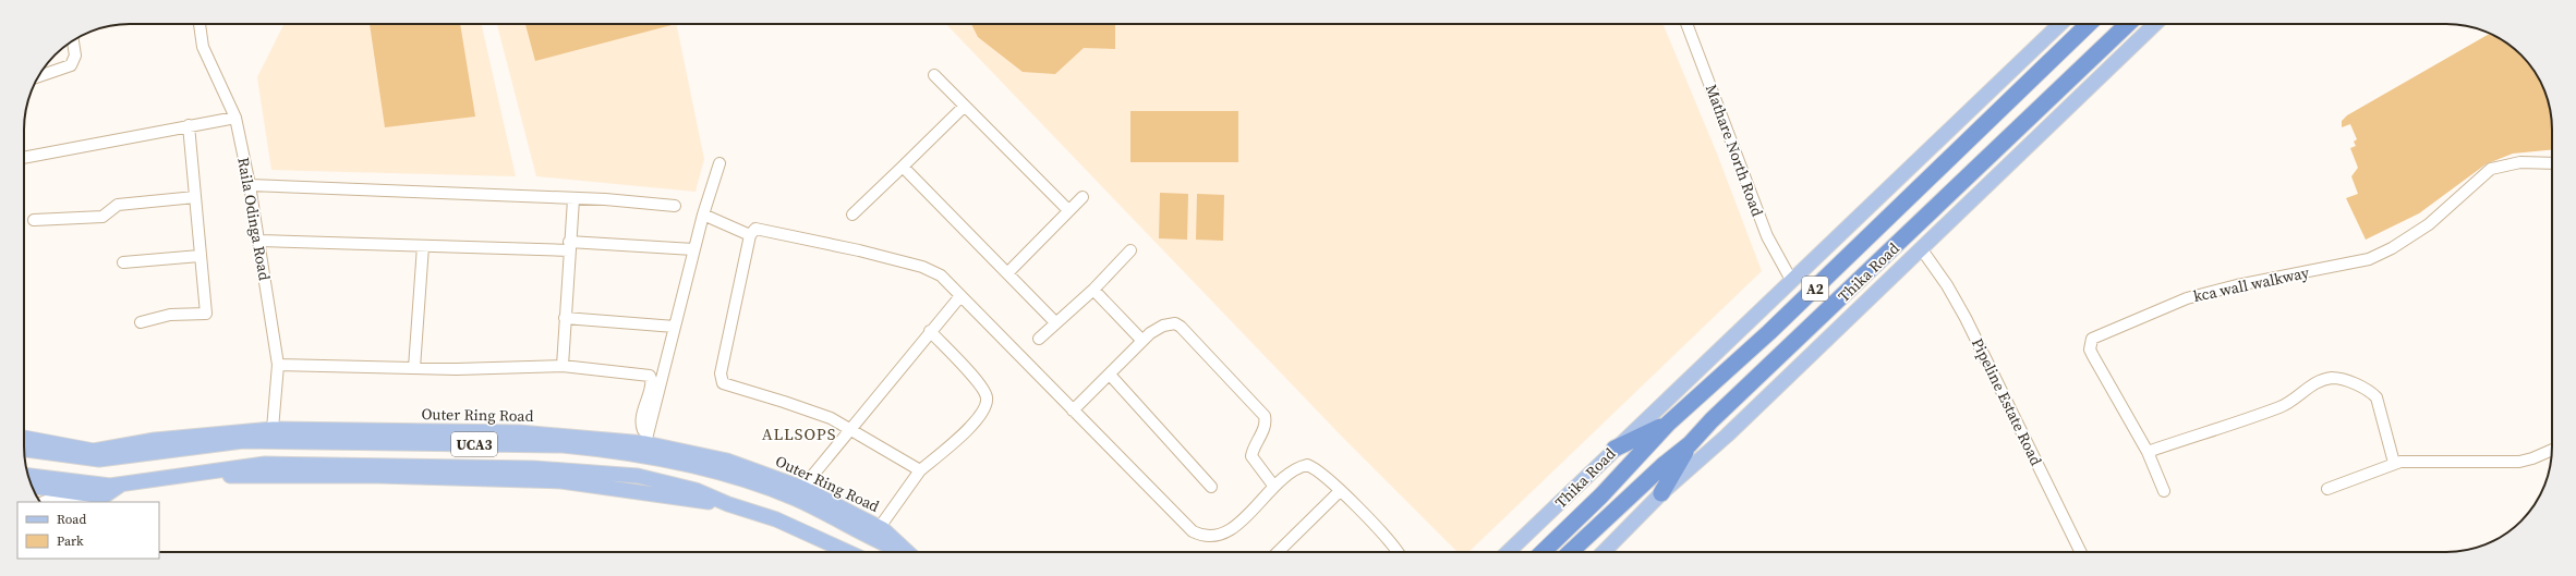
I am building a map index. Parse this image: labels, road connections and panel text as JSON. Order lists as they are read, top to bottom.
{
  "streets": {
    "highway": ["Thika Road", "A2"],
    "main road": ["Outer Ring Road", "UCA3"],
    "street": [
      "Mathare North Road",
      "Raila Odinga Road",
      "kca wall walkway",
      "Pipeline Estate Road"
    ]
  },
  "crossings": [
    ["Mathare North Road", "Thika Road"],
    ["Raila Odinga Road", "Outer Ring Road"],
    ["Thika Road", "Pipeline Estate Road"]
  ],
  "districts": ["ALLSOPS"],
  "legend": ["Road", "Park"]
}
